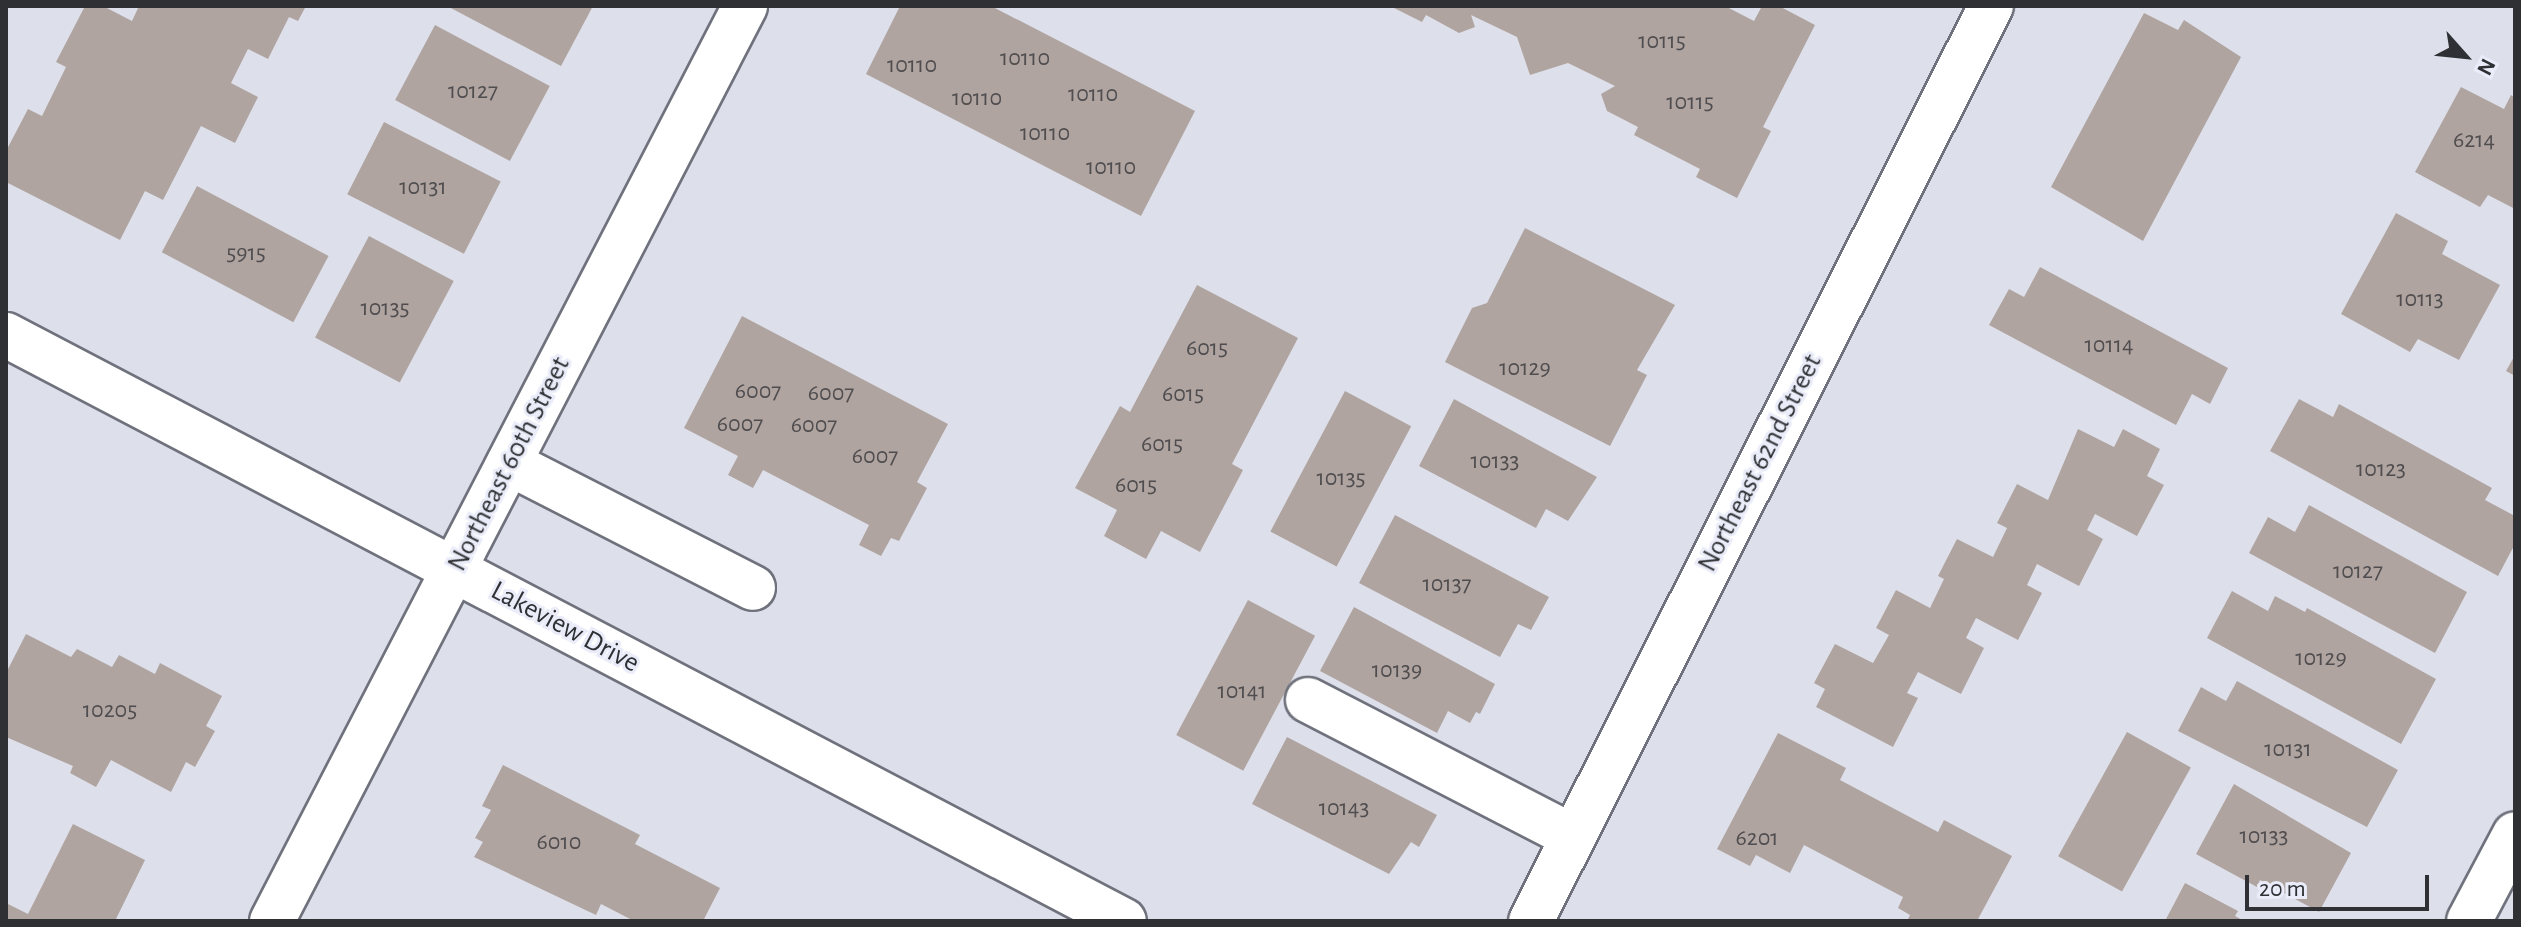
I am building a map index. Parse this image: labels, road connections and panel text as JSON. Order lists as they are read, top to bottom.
{
  "streets": {
    "street": ["Northeast 62nd Street", "Northeast 60th Street", "Lakeview Drive"]
  },
  "crossings": [
    ["Northeast 60th Street", "Lakeview Drive"]
  ],
  "house_numbers": [
    "10115",
    "10110",
    "10110",
    "10127",
    "10110",
    "10110",
    "10115",
    "10110",
    "6214",
    "10110",
    "10131",
    "5915",
    "10113",
    "10135",
    "10114",
    "6015",
    "10129",
    "6007",
    "6007",
    "6015",
    "6007",
    "6007",
    "6015",
    "6007",
    "10133",
    "10123",
    "10135",
    "6015",
    "10127",
    "10137",
    "10129",
    "10139",
    "10141",
    "10205",
    "10131",
    "10143",
    "10133",
    "6201",
    "6010"
  ],
  "scale_bar": "20 m",
  "north": "bottom right"
}
